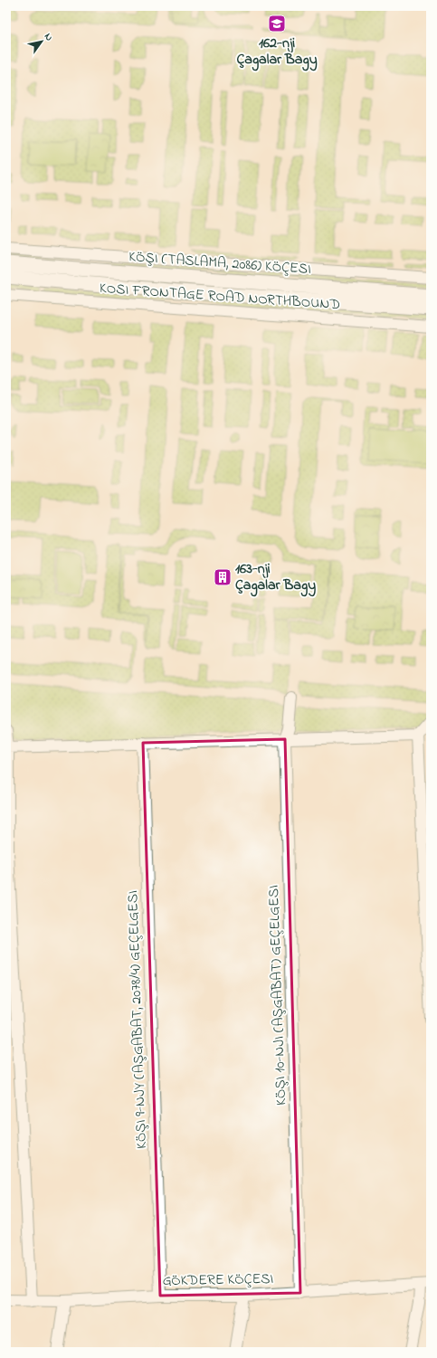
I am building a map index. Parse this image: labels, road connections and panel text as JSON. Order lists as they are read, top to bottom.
{
  "streets": {
    "main road": ["KÖŞI (TASLAMA, 2086) KÖÇESI"],
    "street": [
      "KOSI FRONTAGE ROAD NORTHBOUND",
      "KÖŞI 10-NJI (AŞGABAT) GEÇELGESI",
      "KÖŞI 9-NJY (AŞGABAT, 2078/4) GEÇELGESI",
      "GÖKDERE KÖÇESI"
    ]
  },
  "crossings": [
    ["KÖŞI 10-NJI (AŞGABAT) GEÇELGESI", "GÖKDERE KÖÇESI"],
    ["KÖŞI 9-NJY (AŞGABAT, 2078/4) GEÇELGESI", "GÖKDERE KÖÇESI"]
  ],
  "places": {
    "school or university": ["162-nji Çagalar Bagy"],
    "building": ["163-nji Çagalar Bagy"]
  },
  "north": "top right"
}
